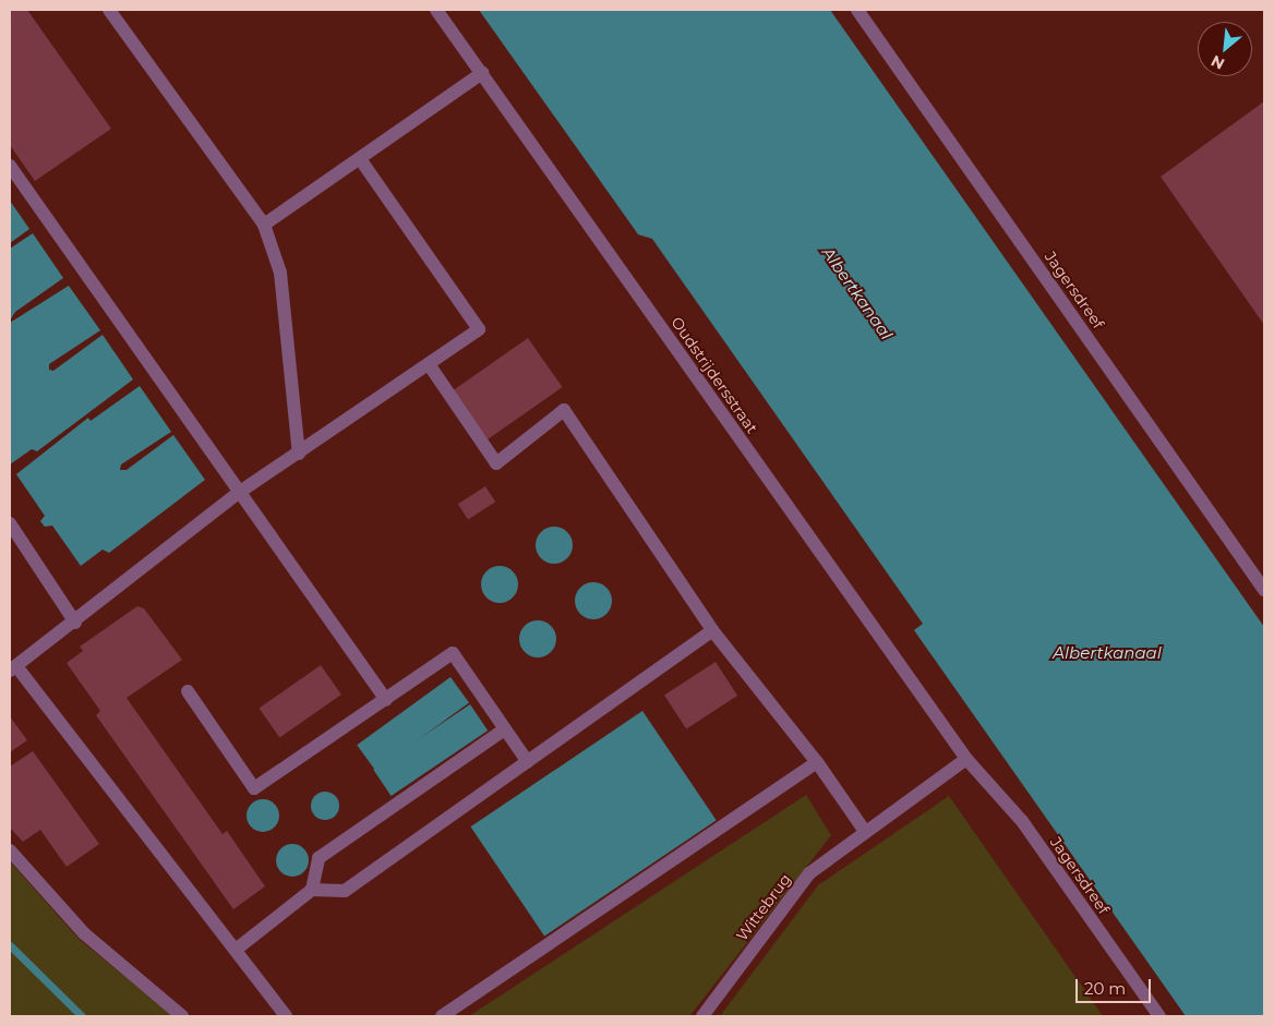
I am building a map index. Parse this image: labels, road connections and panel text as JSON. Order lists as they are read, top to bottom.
{
  "streets": {
    "street": ["Jagersdreef", "Oudstrijdersstraat", "Wittebrug"]
  },
  "crossings": [
    ["Jagersdreef", "Oudstrijdersstraat"],
    ["Jagersdreef", "Wittebrug"],
    ["Oudstrijdersstraat", "Wittebrug"]
  ],
  "water": ["Albertkanaal"],
  "scale_bar": "20 m",
  "north": "bottom left"
}
